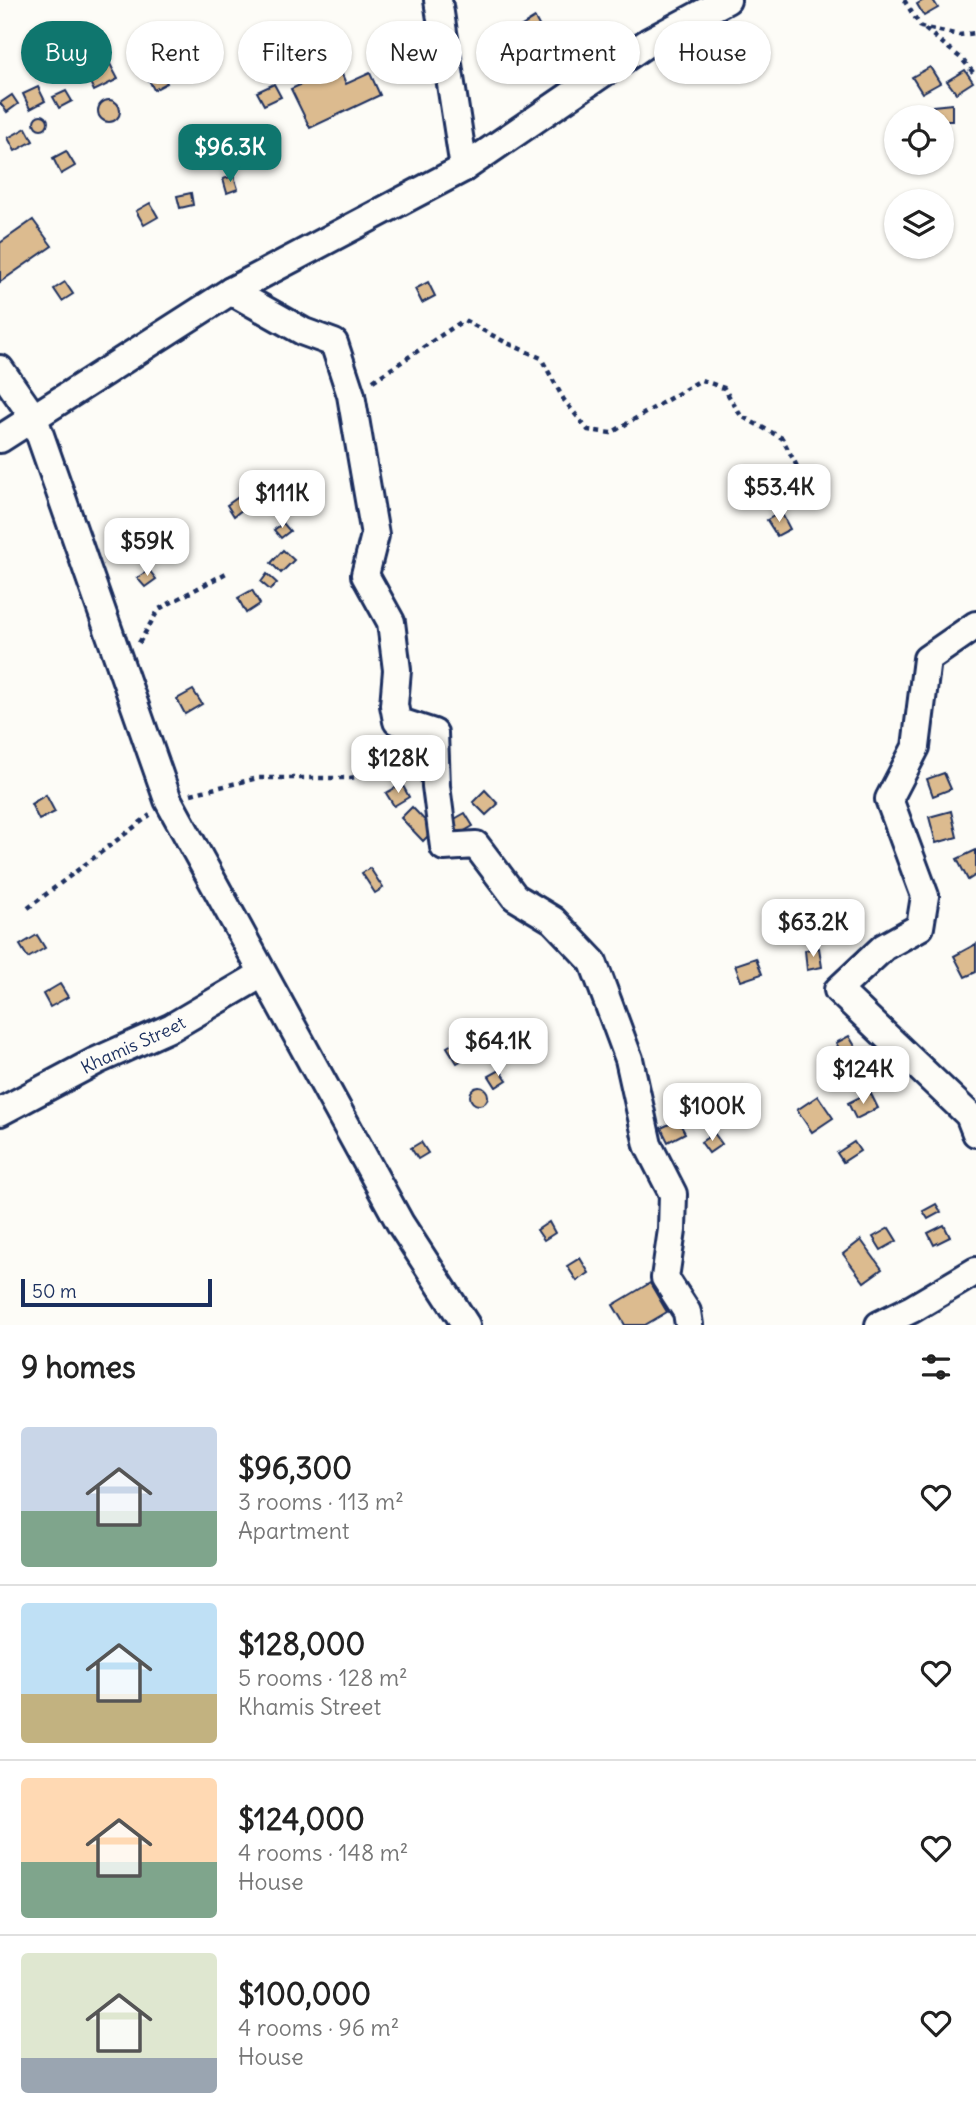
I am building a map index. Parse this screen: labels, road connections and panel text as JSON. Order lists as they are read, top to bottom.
{
  "streets": {
    "street": ["Khamis Street"]
  },
  "scale_bar": "50 m",
  "page": {
    "chip": [
      "Buy",
      "Rent",
      "Filters",
      "New",
      "Apartment",
      "House"
    ],
    "price": [
      "$96.3K",
      "$53.4K",
      "$111K",
      "$59K",
      "$128K",
      "$63.2K",
      "$64.1K",
      "$124K",
      "$100K"
    ],
    "scale": "50 m",
    "heading": "9 homes",
    "list": [
      {
        "name": "$96,300",
        "note": "3 rooms · 113 m² · Apartment"
      },
      {
        "name": "$128,000",
        "note": "5 rooms · 128 m² · Khamis Street"
      },
      {
        "name": "$124,000",
        "note": "4 rooms · 148 m² · House"
      },
      {
        "name": "$100,000",
        "note": "4 rooms · 96 m² · House"
      }
    ]
  }
}
